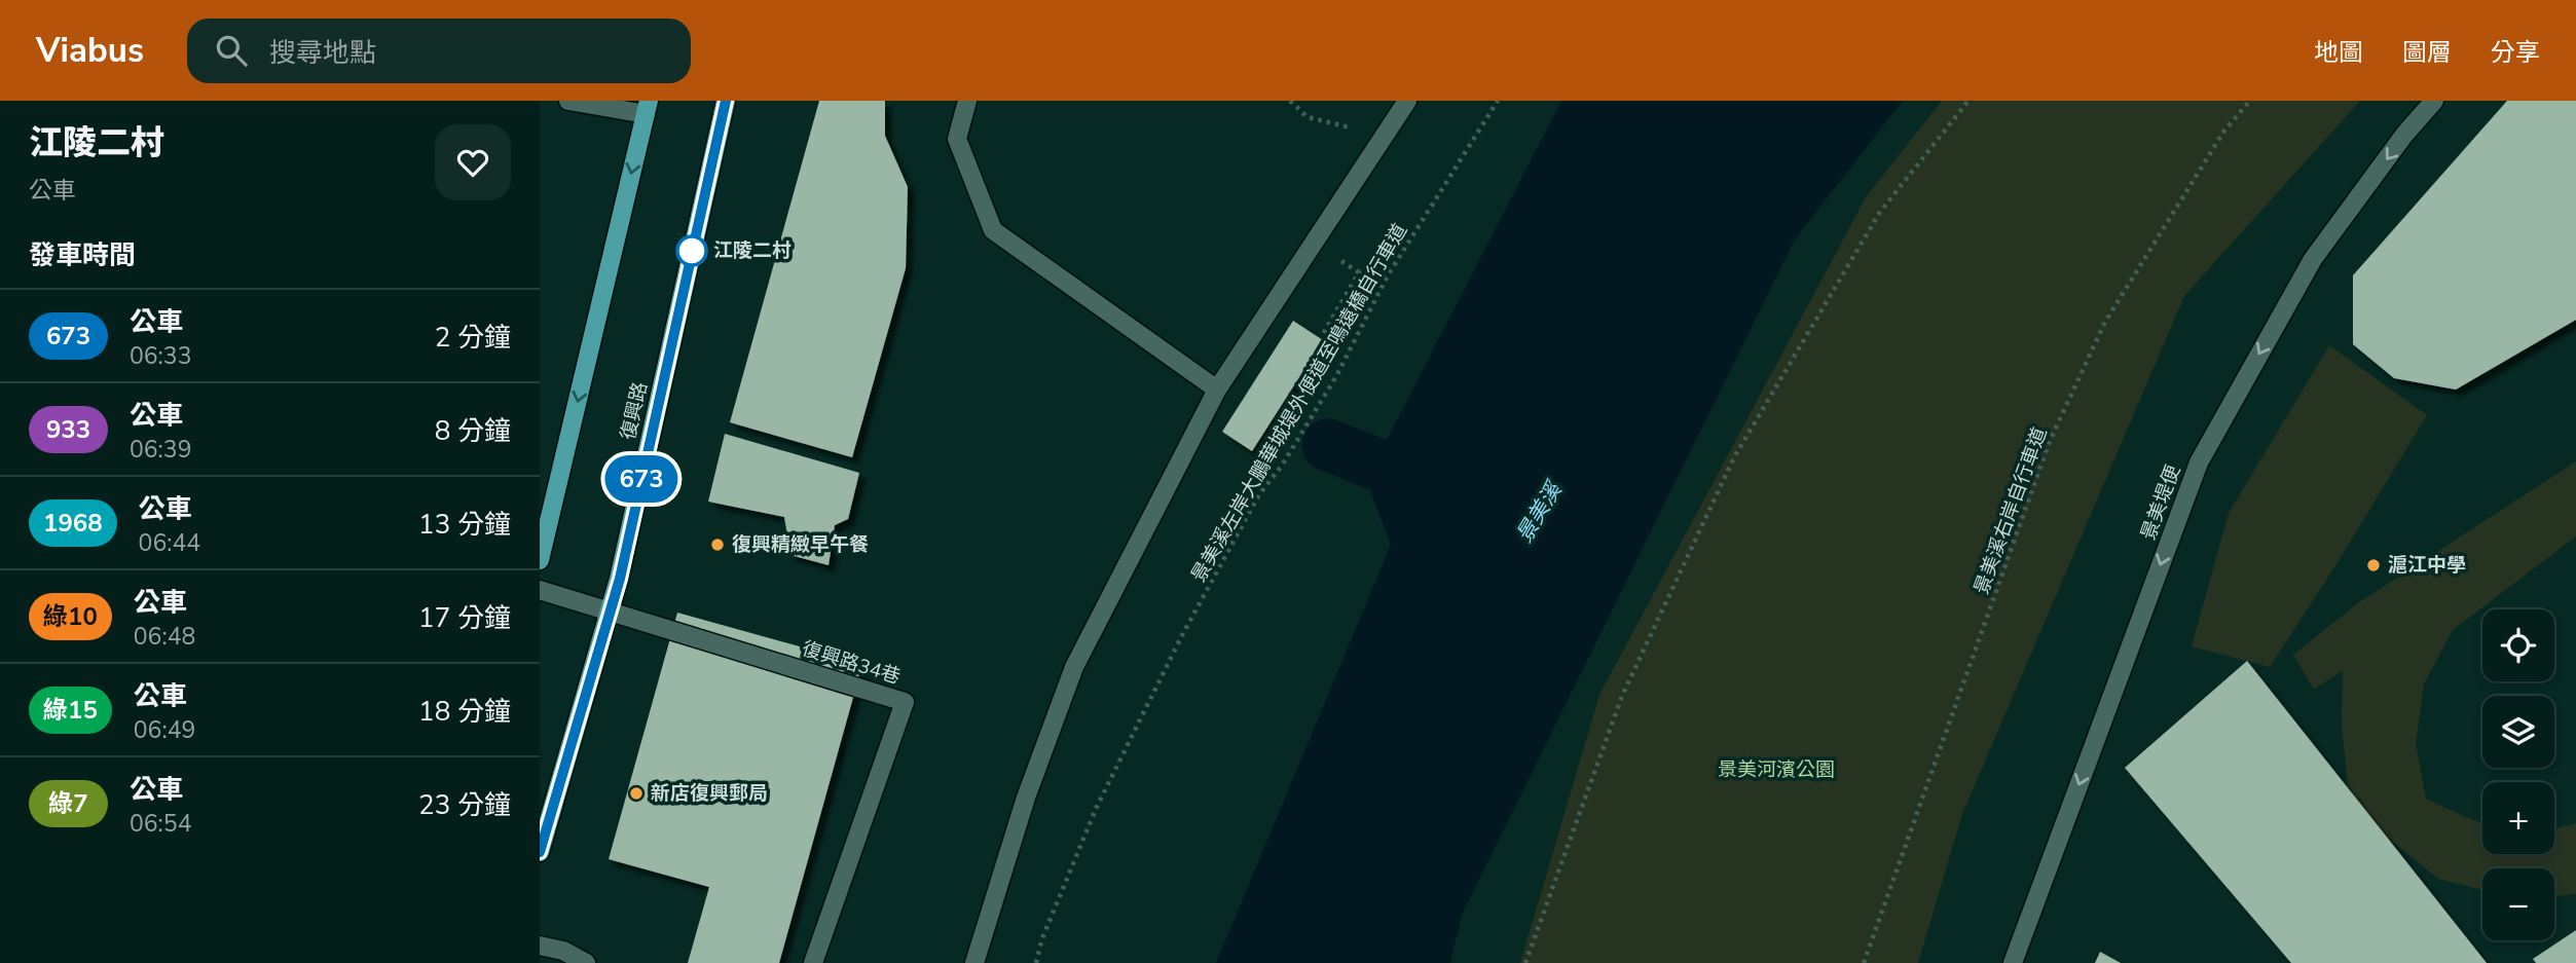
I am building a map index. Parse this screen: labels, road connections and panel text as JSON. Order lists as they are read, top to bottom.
{
  "streets": {
    "main road": ["復興路"],
    "street": ["景美堤便", "復興路34巷"],
    "path": ["景美溪左岸大鵬華城堤外便道至鳴遠橋自行車道", "景美溪右岸自行車道"]
  },
  "crossings": [
    ["復興路", "復興路34巷"]
  ],
  "one_way": ["景美堤便"],
  "water": ["景美溪"],
  "parks": ["景美河濱公園"],
  "places": [
    "江陵二村",
    "復興精緻早午餐",
    "滬江中學",
    "新店復興郵局"
  ],
  "lines": ["bus line 673"],
  "page": {
    "header": "Viabus",
    "search": "搜尋地點",
    "nav": ["地圖", "圖層", "分享"],
    "heading": [
      ["江陵二村", "公車"],
      "發車時間"
    ],
    "on_map": "673",
    "list": [
      {
        "mark": "673",
        "name": "公車",
        "note": "06:33",
        "value": "2 分鐘"
      },
      {
        "mark": "933",
        "name": "公車",
        "note": "06:39",
        "value": "8 分鐘"
      },
      {
        "mark": "1968",
        "name": "公車",
        "note": "06:44",
        "value": "13 分鐘"
      },
      {
        "mark": "綠10",
        "name": "公車",
        "note": "06:48",
        "value": "17 分鐘"
      },
      {
        "mark": "綠15",
        "name": "公車",
        "note": "06:49",
        "value": "18 分鐘"
      },
      {
        "mark": "綠7",
        "name": "公車",
        "note": "06:54",
        "value": "23 分鐘"
      }
    ],
    "map_buttons": ["+", "−"]
  }
}
